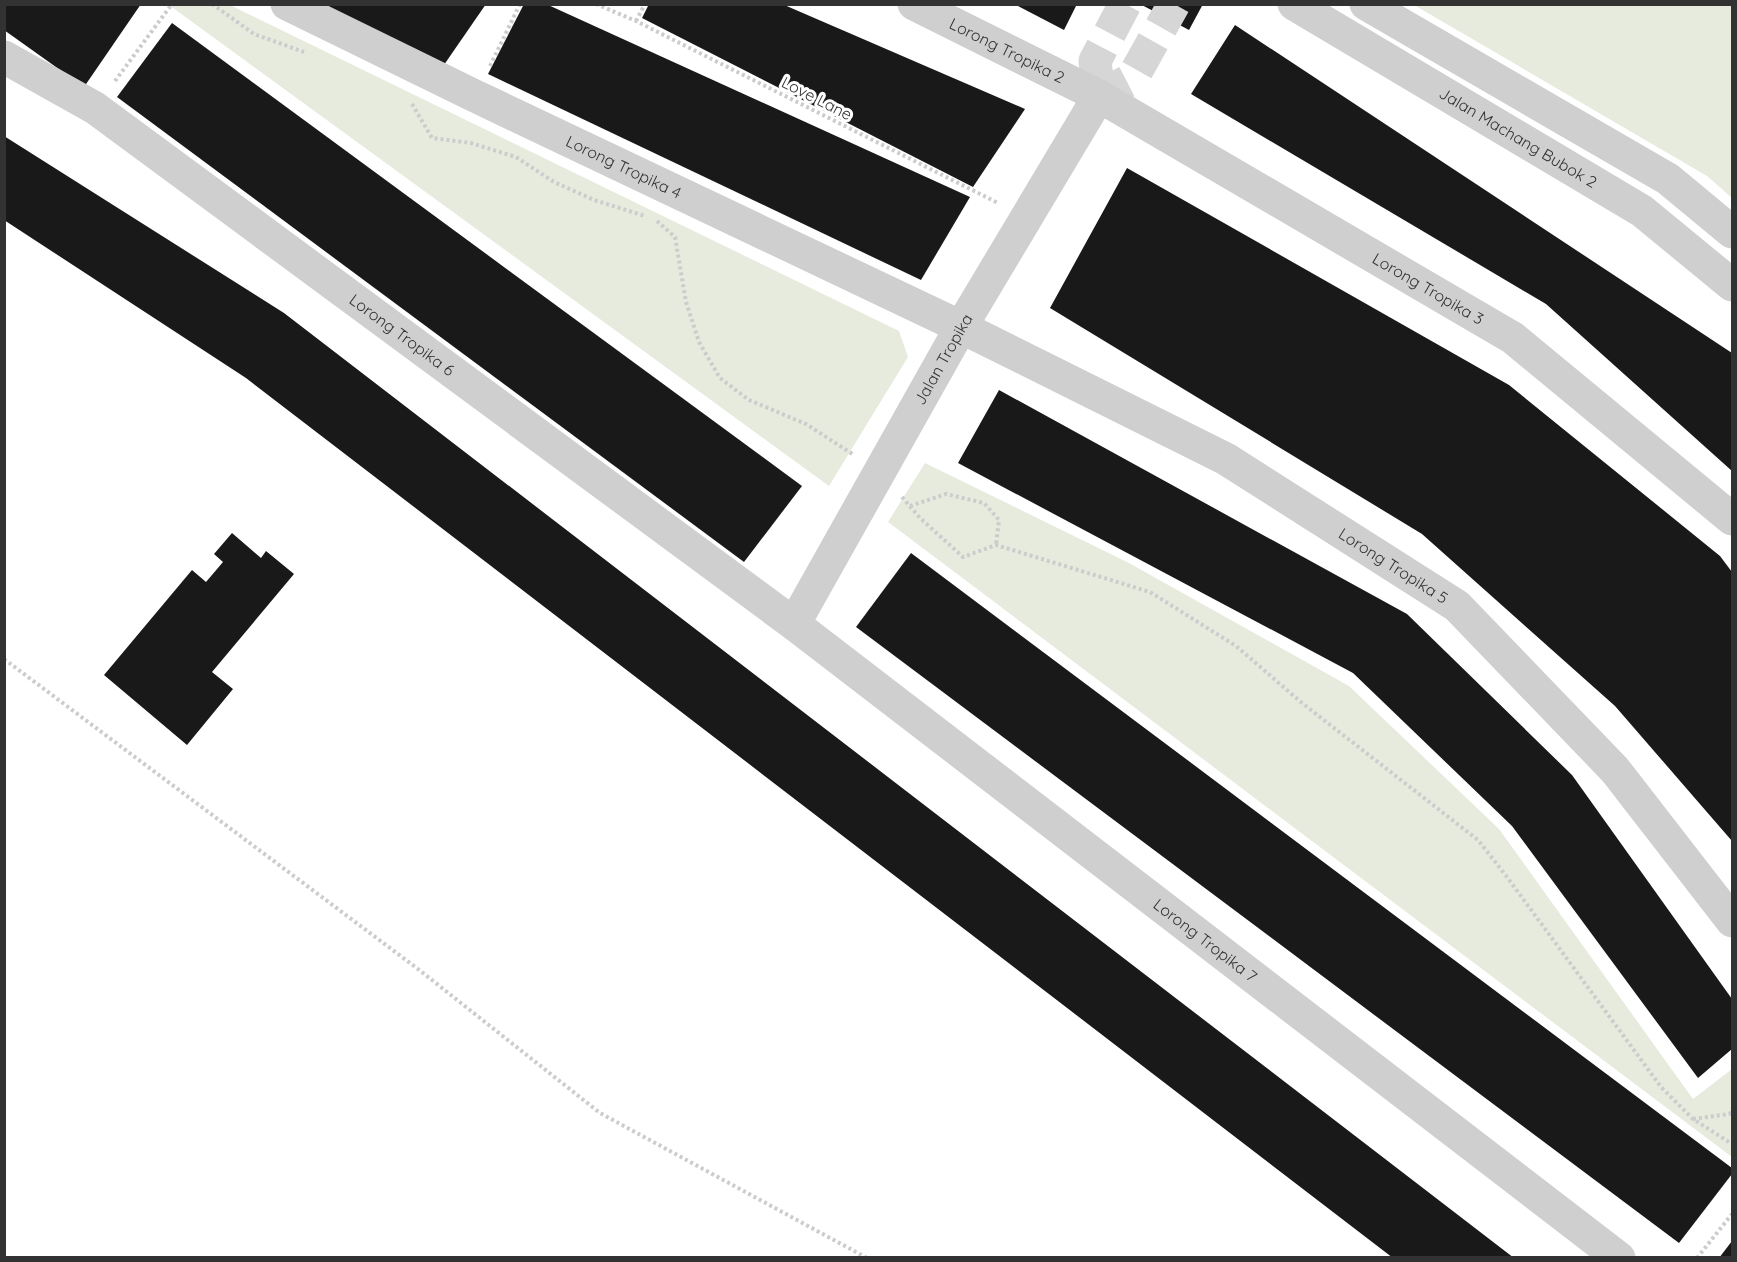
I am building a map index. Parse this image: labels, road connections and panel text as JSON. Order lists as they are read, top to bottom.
{
  "streets": {
    "street": [
      "Lorong Tropika 2",
      "Jalan Machang Bubok 2",
      "Lorong Tropika 4",
      "Lorong Tropika 3",
      "Lorong Tropika 6",
      "Jalan Tropika",
      "Lorong Tropika 5",
      "Lorong Tropika 7"
    ],
    "path": ["Love Lane"]
  },
  "crossings": [
    ["Lorong Tropika 2", "Lorong Tropika 3"],
    ["Lorong Tropika 2", "Jalan Tropika"],
    ["Love Lane", "Jalan Tropika"],
    ["Lorong Tropika 4", "Jalan Tropika"],
    ["Lorong Tropika 4", "Lorong Tropika 5"],
    ["Lorong Tropika 3", "Jalan Tropika"],
    ["Lorong Tropika 6", "Jalan Tropika"],
    ["Lorong Tropika 6", "Lorong Tropika 7"],
    ["Jalan Tropika", "Lorong Tropika 5"],
    ["Jalan Tropika", "Lorong Tropika 7"]
  ]
}
